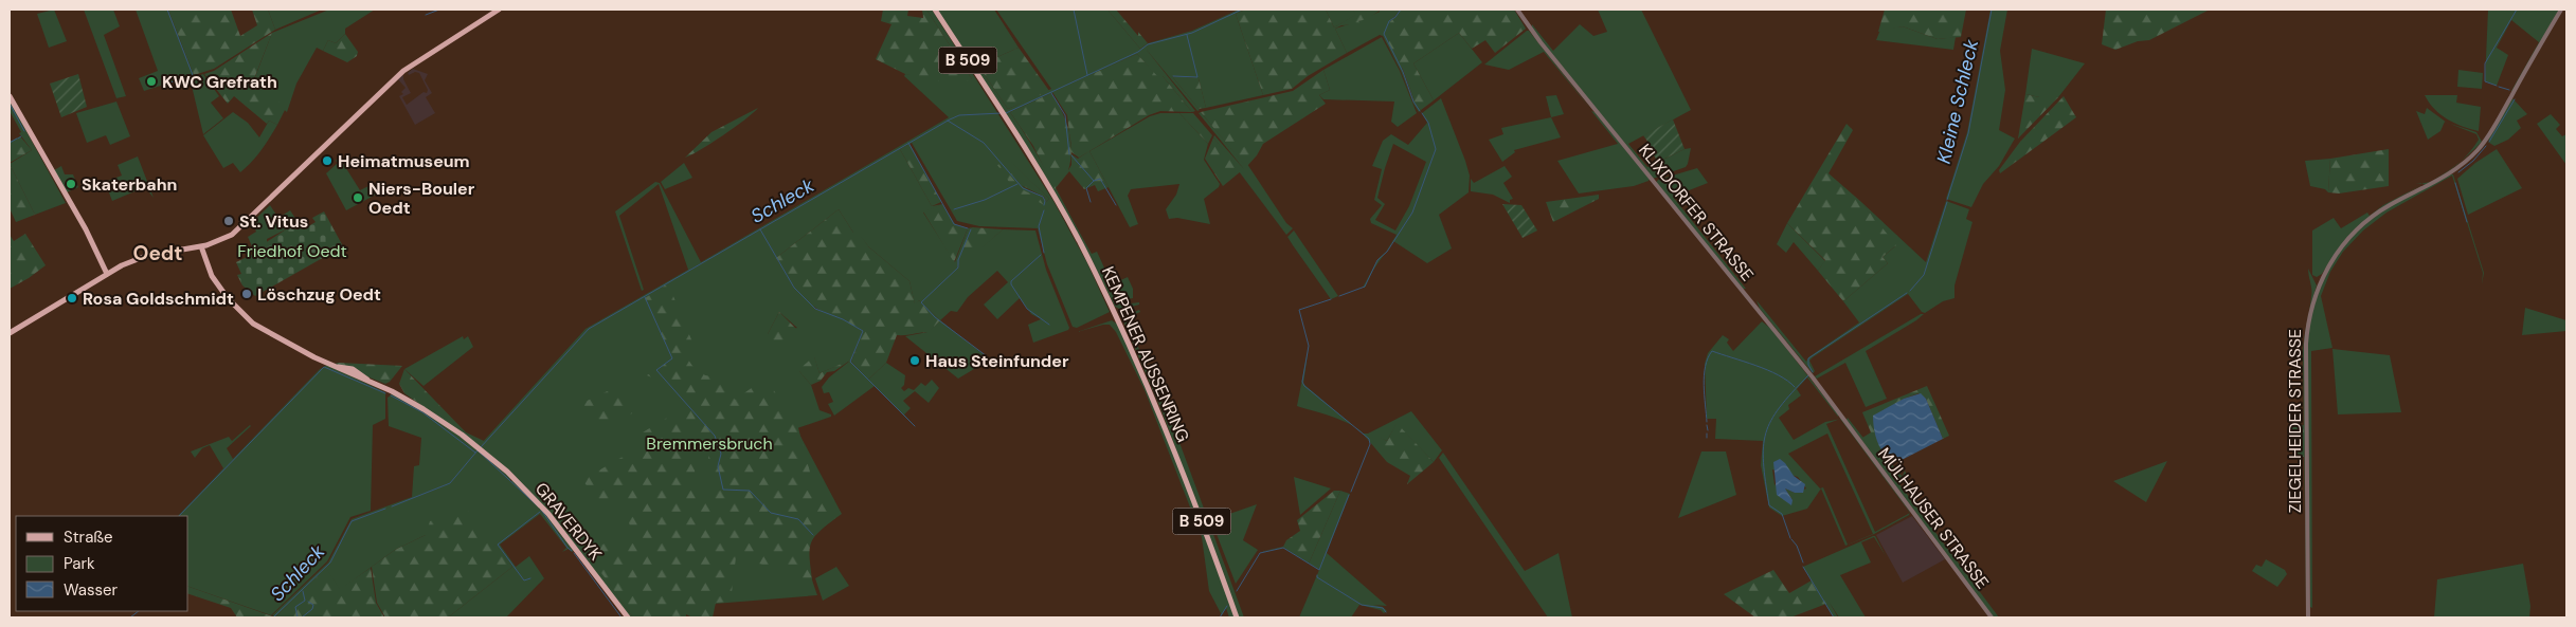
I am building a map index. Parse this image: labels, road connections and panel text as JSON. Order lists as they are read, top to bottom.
{
  "streets": {
    "main road": ["B 509", "KEMPENER AUSSENRING", "GRAVERDYK"],
    "street": ["KLIXDORFER STRASSE", "ZIEGELHEIDER STRASSE", "MÜLHAUSER STRASSE"]
  },
  "crossings": [
    ["KLIXDORFER STRASSE", "MÜLHAUSER STRASSE"]
  ],
  "districts": ["Oedt"],
  "water": ["Kleine Schleck", "Schleck"],
  "parks": ["Friedhof Oedt", "Bremmersbruch"],
  "places": [
    "KWC Grefrath",
    "Heimatmuseum",
    "Skaterbahn",
    "Niers-Bouler Oedt",
    "St. Vitus",
    "Löschzug Oedt",
    "Rosa Goldschmidt",
    "Haus Steinfunder"
  ],
  "legend": ["Straße", "Park", "Wasser"]
}
